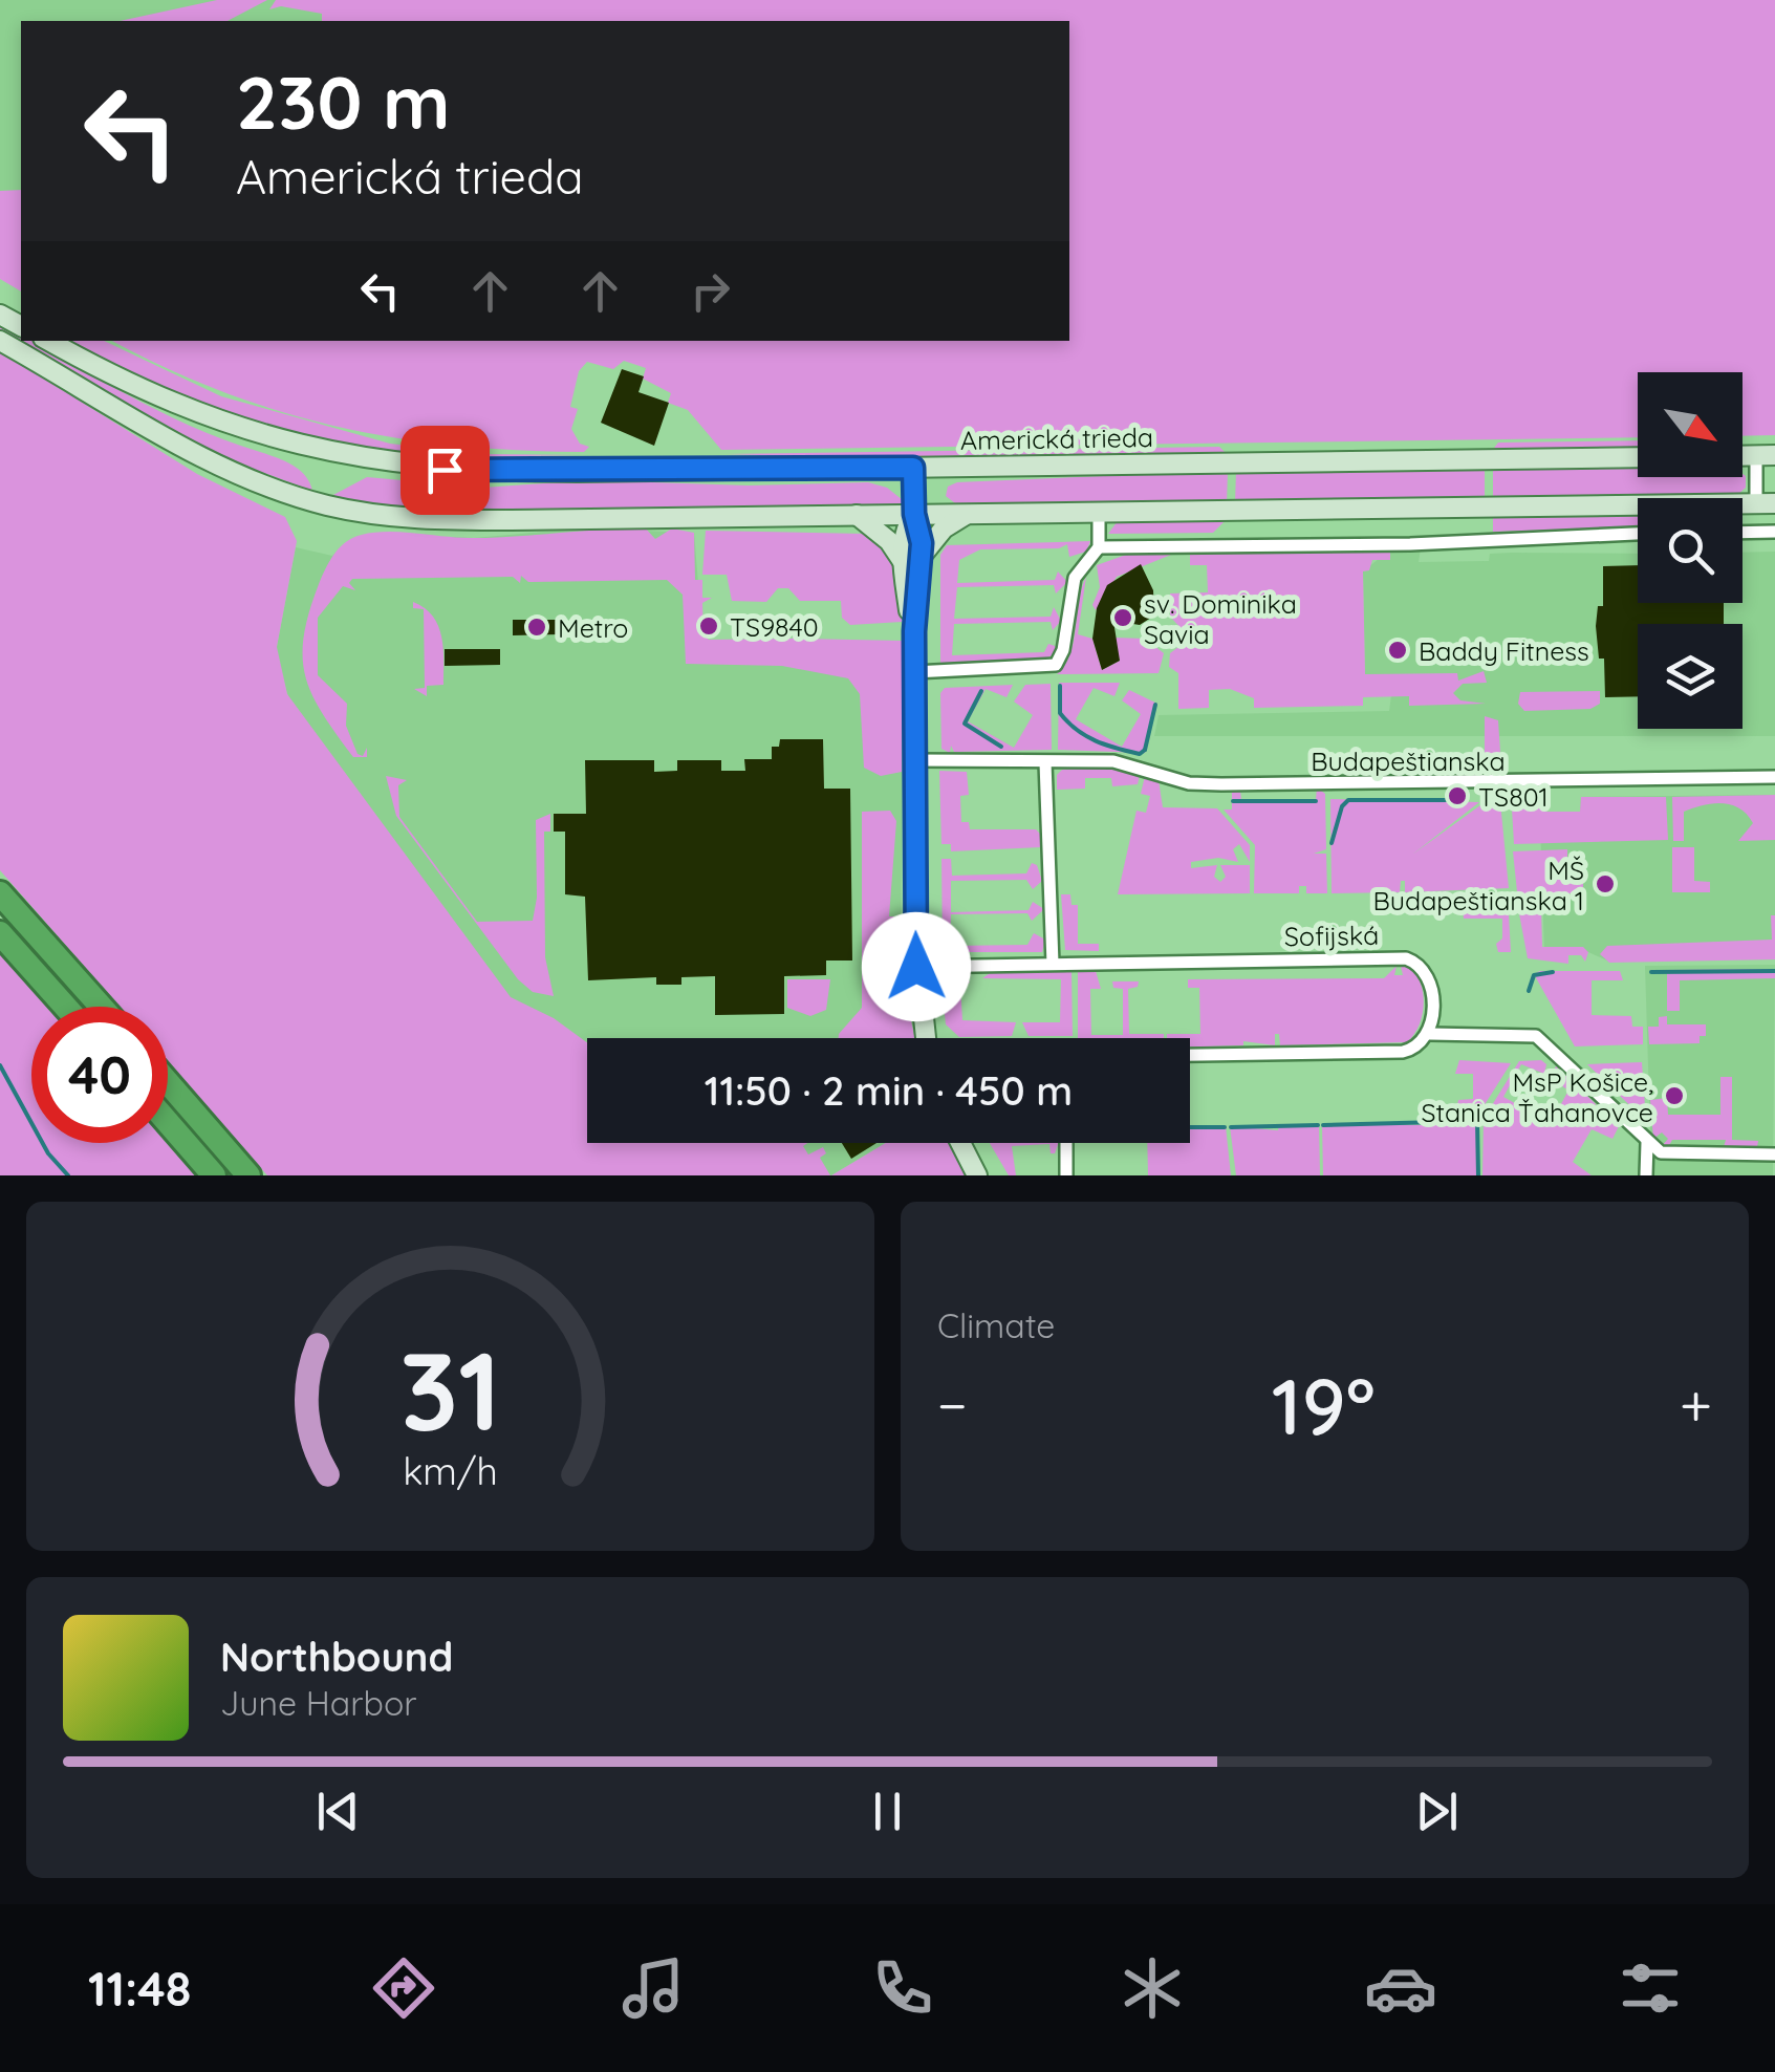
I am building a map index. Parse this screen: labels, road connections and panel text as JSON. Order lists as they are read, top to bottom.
{
  "streets": {
    "street": ["Americká trieda", "Budapeštianska", "Sofijská"]
  },
  "places": [
    "sv. Dominika Savia",
    "TS9840",
    "Metro",
    "Baddy Fitness",
    "TS801",
    "MŠ Budapeštianska 1",
    "MsP Košice, Stanica Ťahanovce"
  ],
  "north": "bottom right",
  "page": {
    "turn": ["230 m", "Americká trieda"],
    "limit": "40",
    "trip": "11:50 · 2 min · 450 m",
    "tile": "Climate",
    "heat": ["−", "19°", "+"],
    "song": ["Northbound", "June Harbor"],
    "tabs": "11:48",
    "gauge": ["31", "km/h"]
  }
}
